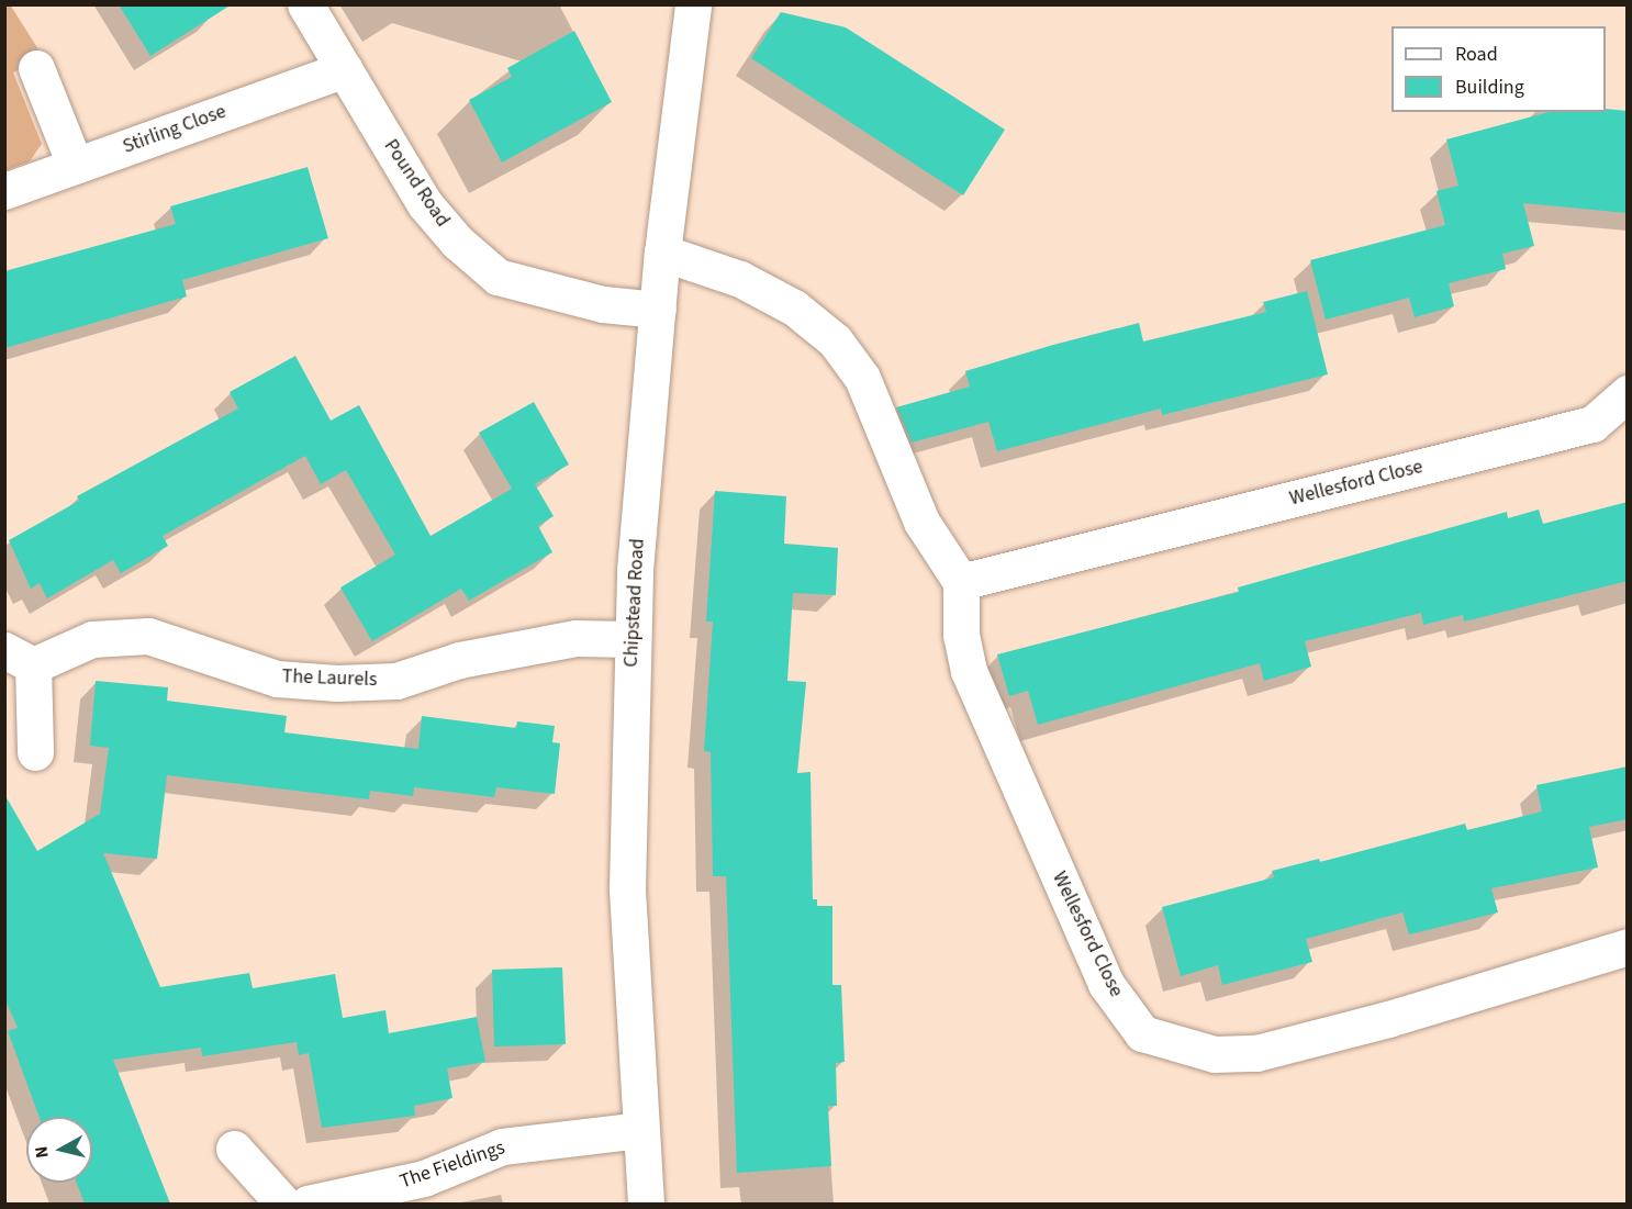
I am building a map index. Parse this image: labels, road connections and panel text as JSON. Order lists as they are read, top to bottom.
{
  "streets": {
    "street": [
      "Stirling Close",
      "Pound Road",
      "Wellesford Close",
      "Chipstead Road",
      "The Laurels",
      "The Fieldings"
    ]
  },
  "crossings": [
    ["Stirling Close", "Pound Road"],
    ["Pound Road", "Chipstead Road"],
    ["Chipstead Road", "The Laurels"],
    ["Chipstead Road", "The Fieldings"]
  ],
  "legend": ["Road", "Building"],
  "north": "left"
}
